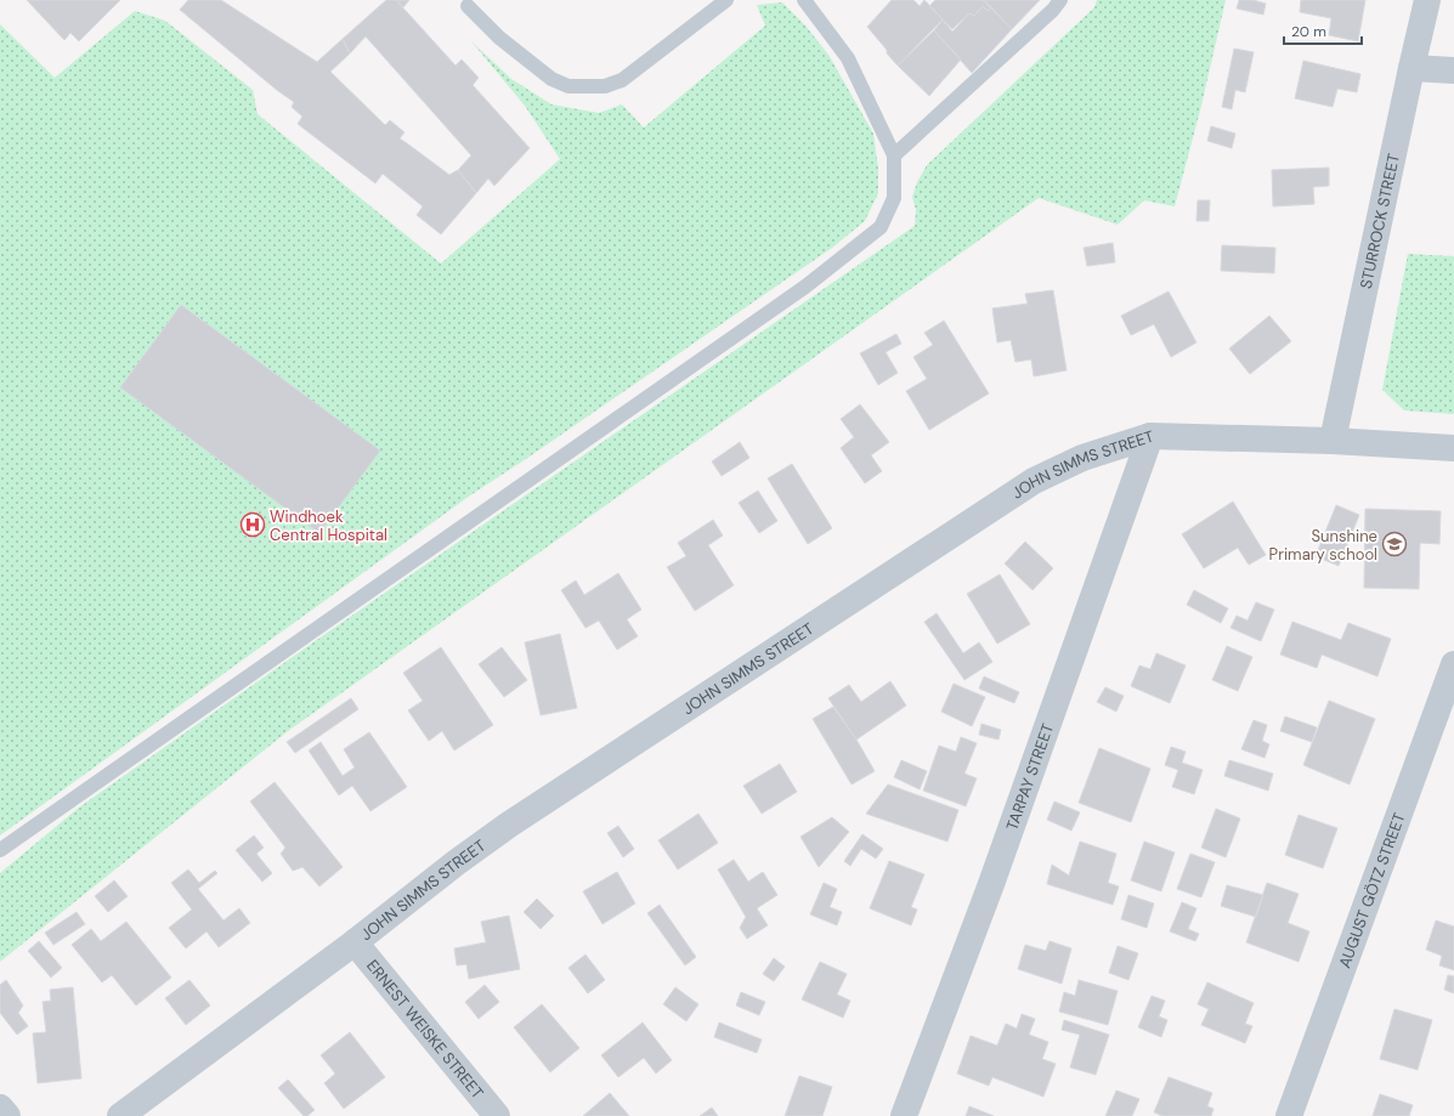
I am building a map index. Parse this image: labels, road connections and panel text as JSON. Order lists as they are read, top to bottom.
{
  "streets": {
    "street": [
      "STURROCK STREET",
      "JOHN SIMMS STREET",
      "TARPAY STREET",
      "AUGUST GÖTZ STREET",
      "ERNEST WEISKE STREET"
    ]
  },
  "crossings": [
    ["STURROCK STREET", "JOHN SIMMS STREET"],
    ["JOHN SIMMS STREET", "TARPAY STREET"],
    ["JOHN SIMMS STREET", "ERNEST WEISKE STREET"]
  ],
  "places": {
    "hospital": ["Windhoek Central Hospital"],
    "school or university": ["Sunshine Primary school"]
  },
  "scale_bar": "20 m"
}
